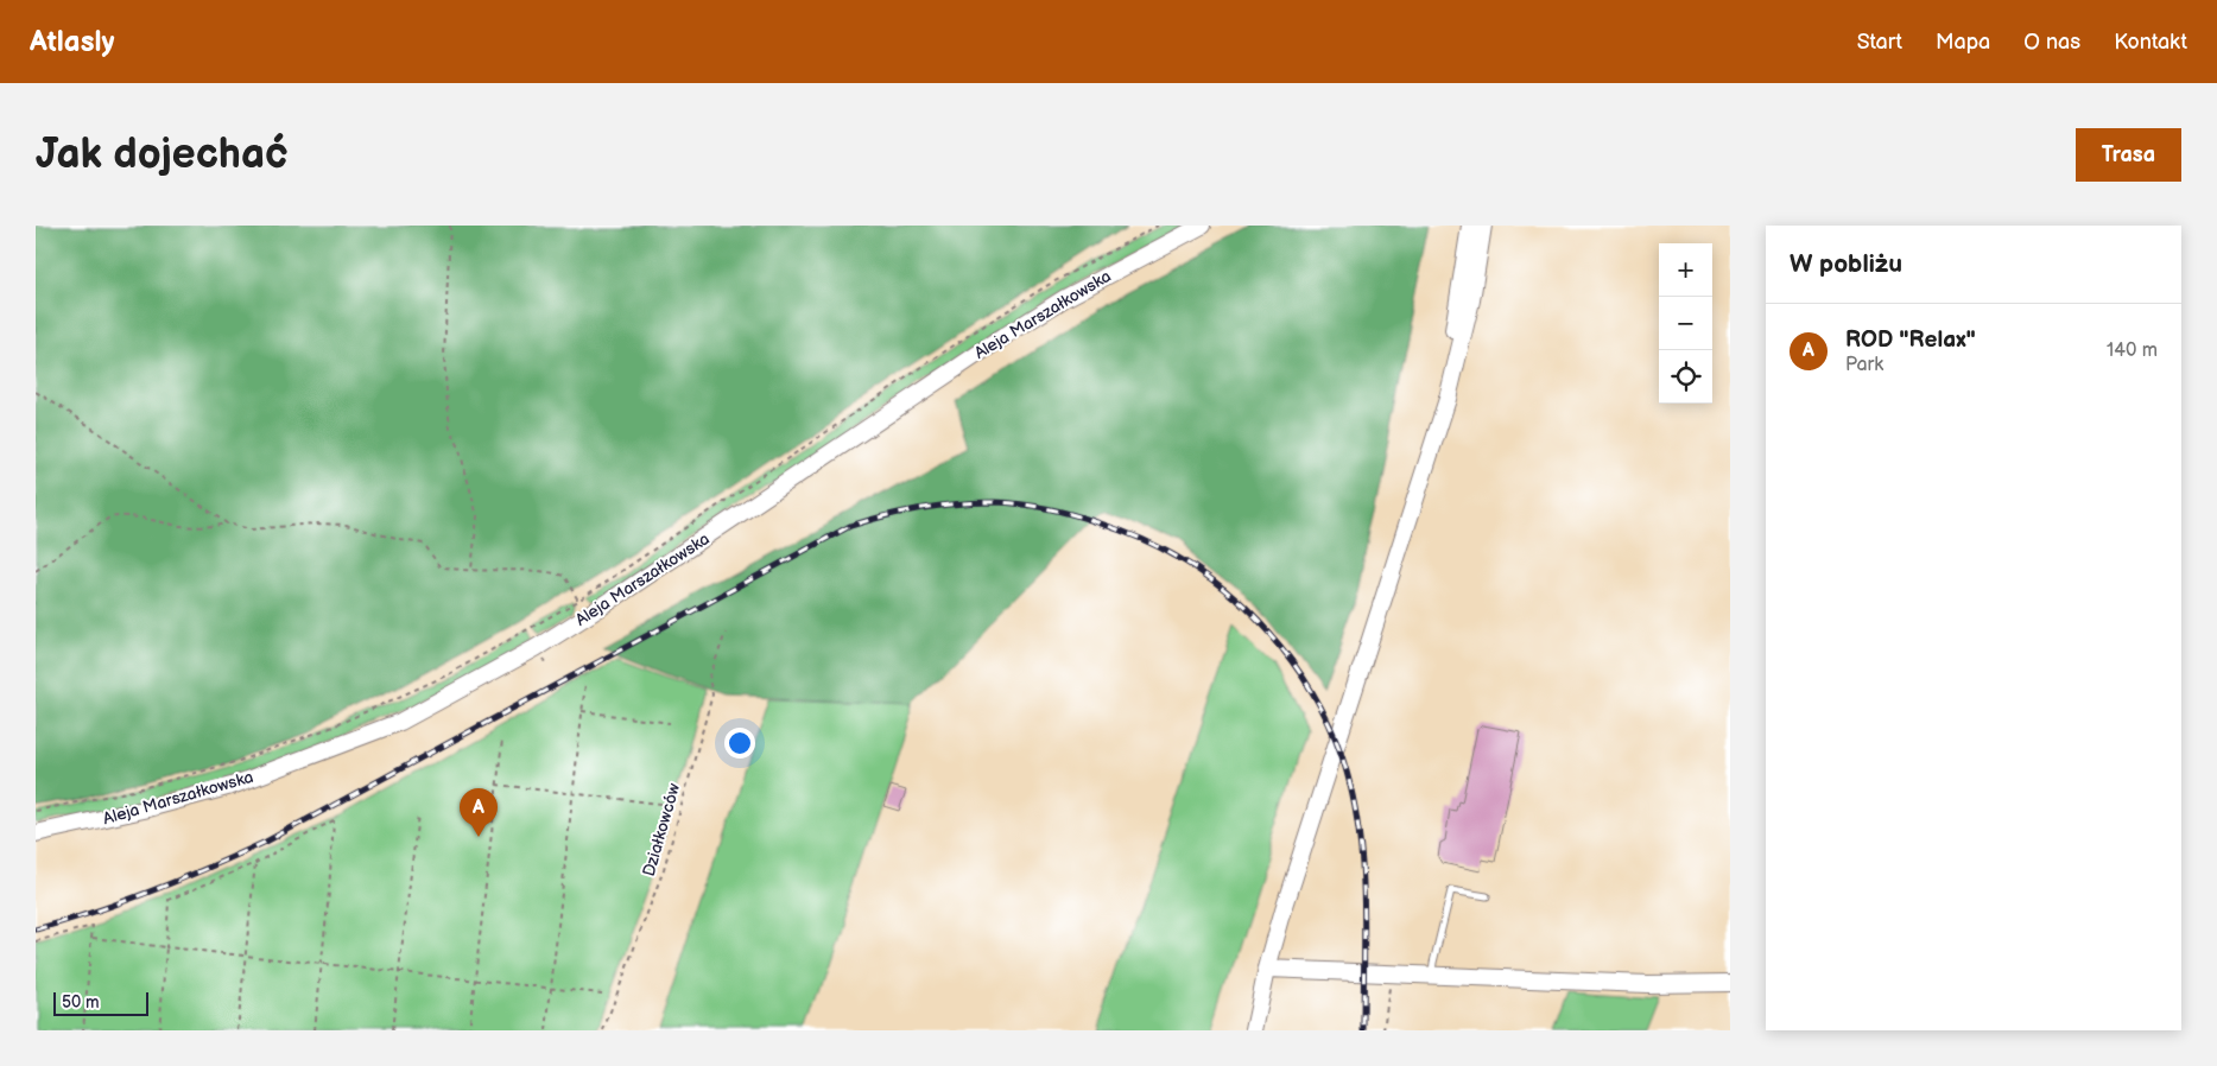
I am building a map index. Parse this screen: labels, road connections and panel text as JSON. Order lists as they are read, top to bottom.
{
  "streets": {
    "main road": ["Aleja Marszałkowska"],
    "path": ["Działkowców"]
  },
  "scale_bar": "50 m",
  "page": {
    "header": "Atlasly",
    "nav": [
      "Start",
      "Mapa",
      "O nas",
      "Kontakt"
    ],
    "buttons": "Trasa",
    "title": "Jak dojechać",
    "heading": "W pobliżu",
    "map_buttons": ["+", "−"],
    "list": [
      {
        "mark": "A",
        "name": "ROD \"Relax\"",
        "note": "Park",
        "value": "140 m"
      }
    ],
    "pins": "A",
    "scale": "50 m"
  }
}
